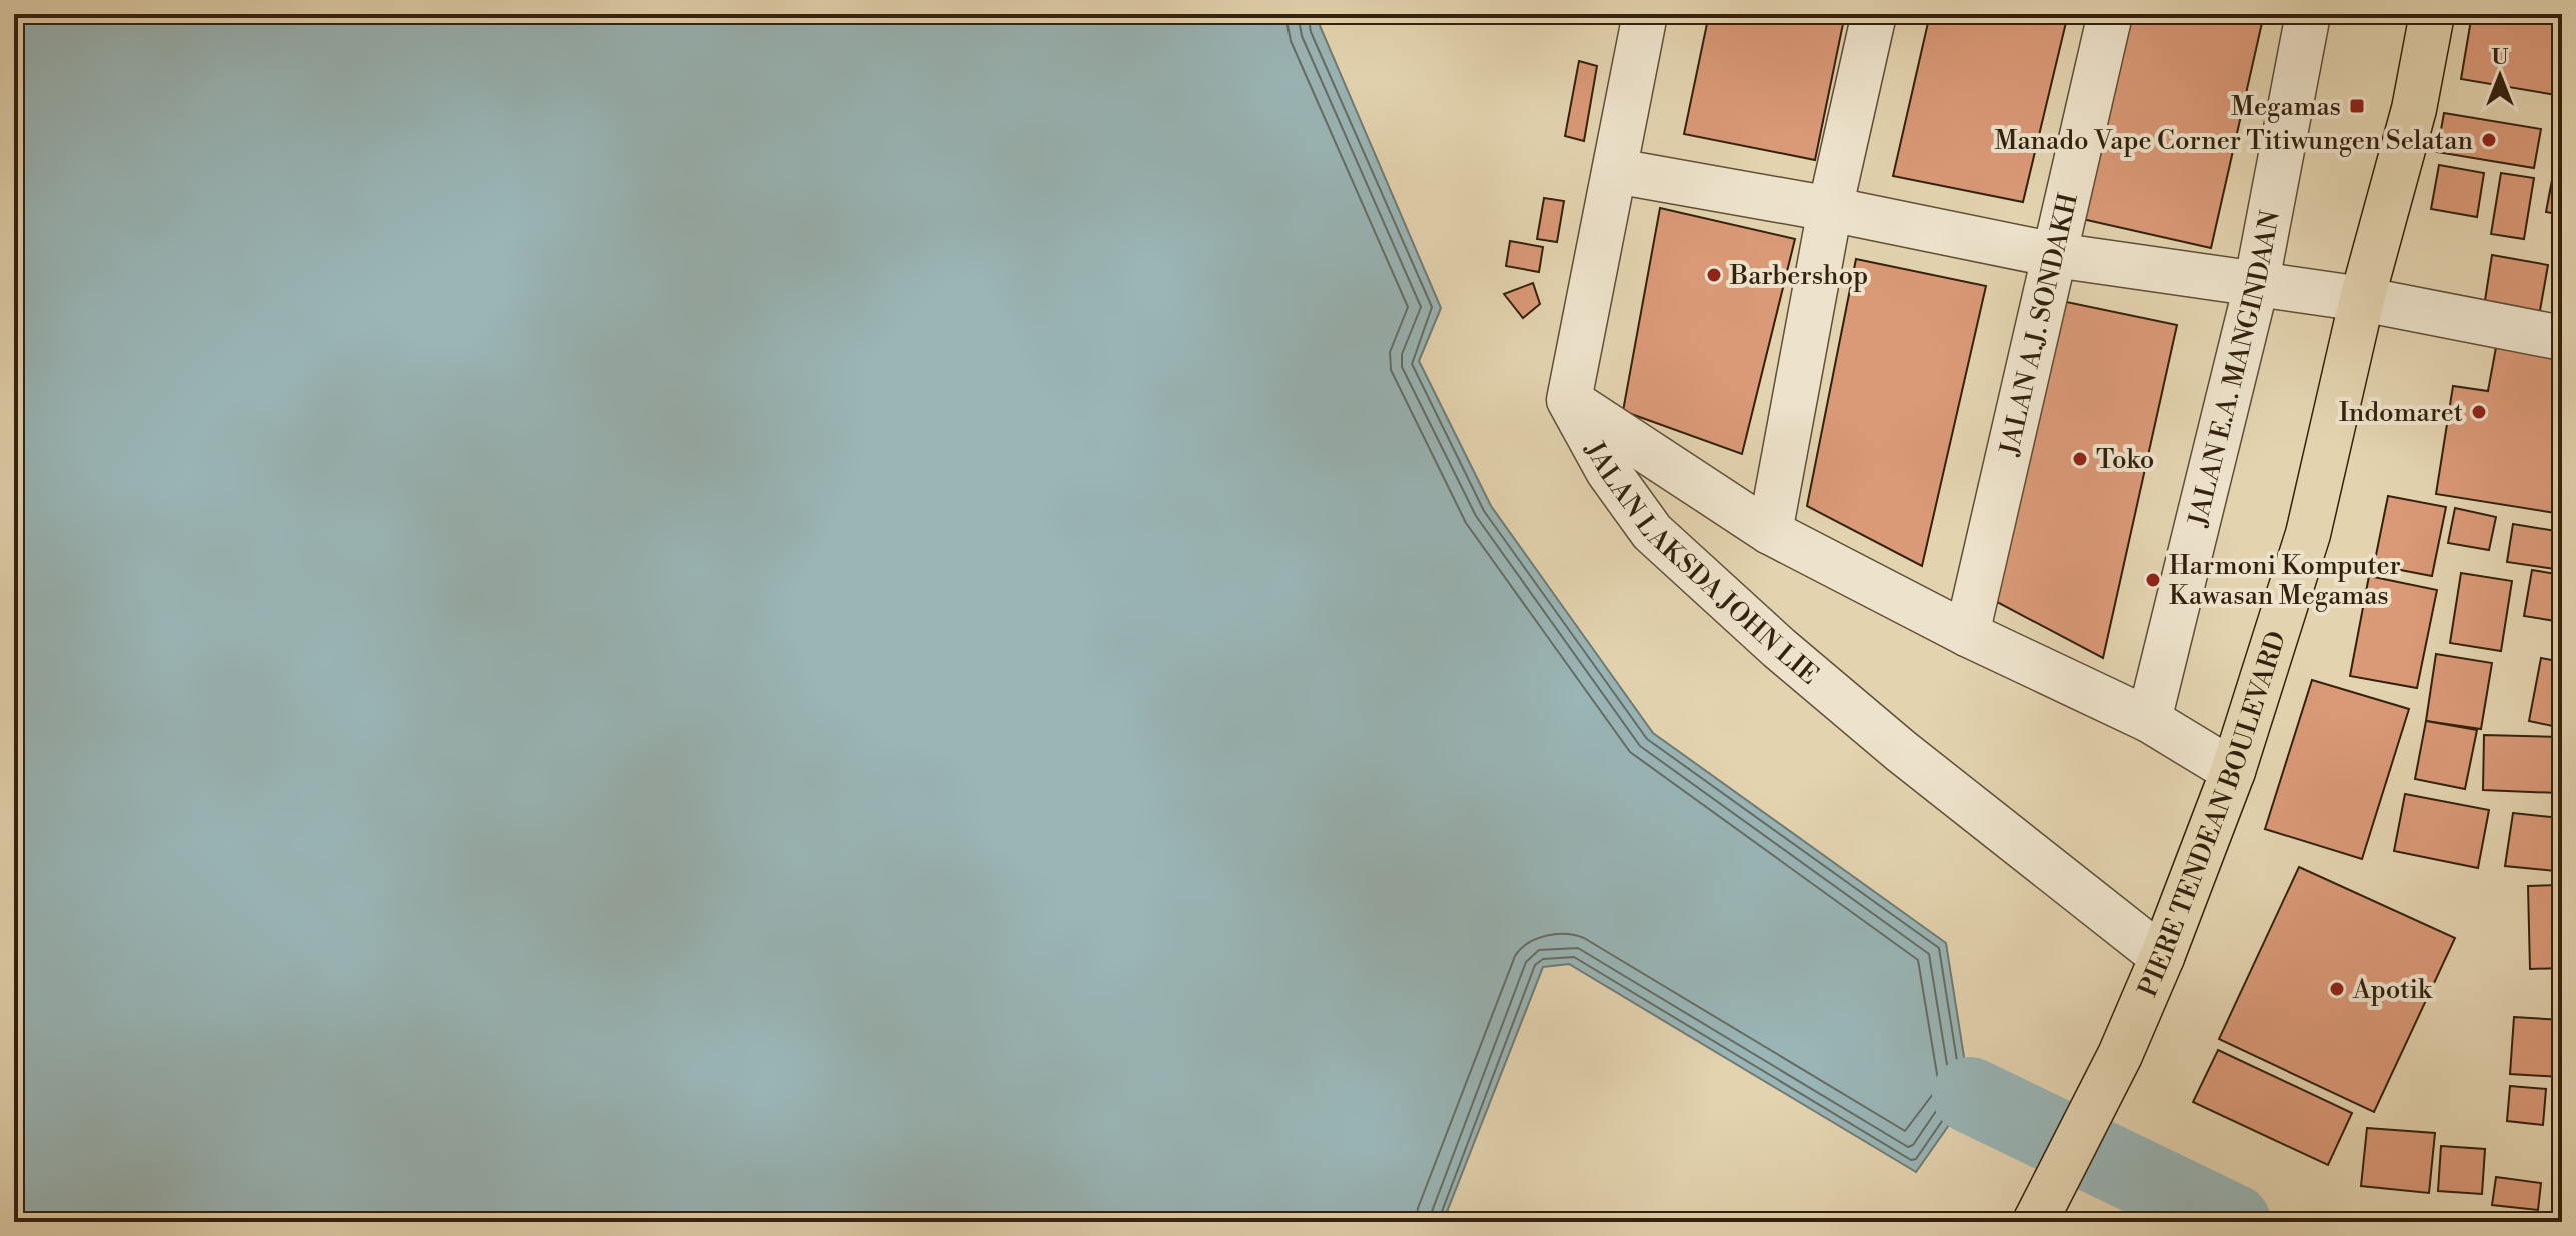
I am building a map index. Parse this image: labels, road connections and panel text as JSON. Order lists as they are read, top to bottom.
{
  "streets": {
    "highway": ["PIERE TENDEAN BOULEVARD"],
    "street": ["JALAN A.J. SONDAKH", "JALAN E.A. MANGINDAAN", "JALAN LAKSDA JOHN LIE"]
  },
  "crossings": [
    ["JALAN LAKSDA JOHN LIE", "PIERE TENDEAN BOULEVARD"]
  ],
  "places": {
    "transit": ["Megamas"],
    "other": [
      "Manado Vape Corner Titiwungen Selatan",
      "Barbershop",
      "Indomaret",
      "Toko",
      "Harmoni Komputer Kawasan Megamas",
      "Apotik"
    ]
  },
  "north": "top"
}
